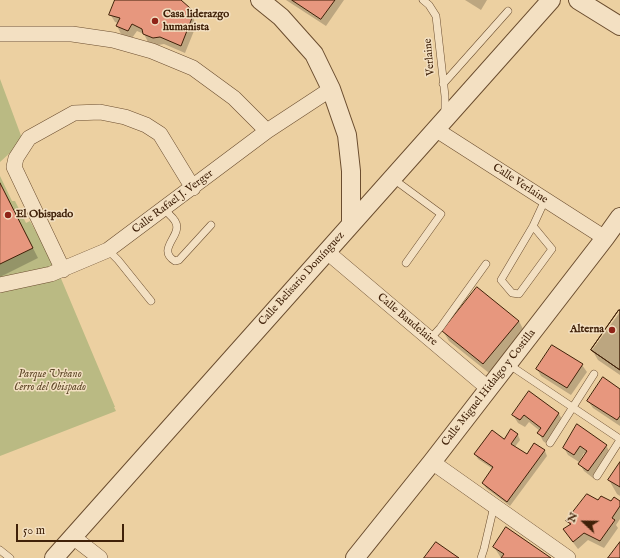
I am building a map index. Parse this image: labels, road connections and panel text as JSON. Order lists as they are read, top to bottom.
{
  "streets": {
    "street": [
      "Calle Verlaine",
      "Calle Rafael J. Verger",
      "Calle Belisario Domínguez",
      "Calle Baudelaire",
      "Calle Miguel Hidalgo y Costilla"
    ],
    "lane": ["Verlaine"]
  },
  "crossings": [
    ["Verlaine", "Calle Verlaine"],
    ["Verlaine", "Calle Belisario Domínguez"],
    ["Calle Verlaine", "Calle Belisario Domínguez"],
    ["Calle Verlaine", "Calle Miguel Hidalgo y Costilla"],
    ["Calle Belisario Domínguez", "Calle Baudelaire"],
    ["Calle Baudelaire", "Calle Miguel Hidalgo y Costilla"]
  ],
  "parks": ["Parque Urbano Cerro del Obispado"],
  "places": ["Casa liderazgo humanista", "El Obispado", "Alterna"],
  "scale_bar": "50 m",
  "north": "left"
}
